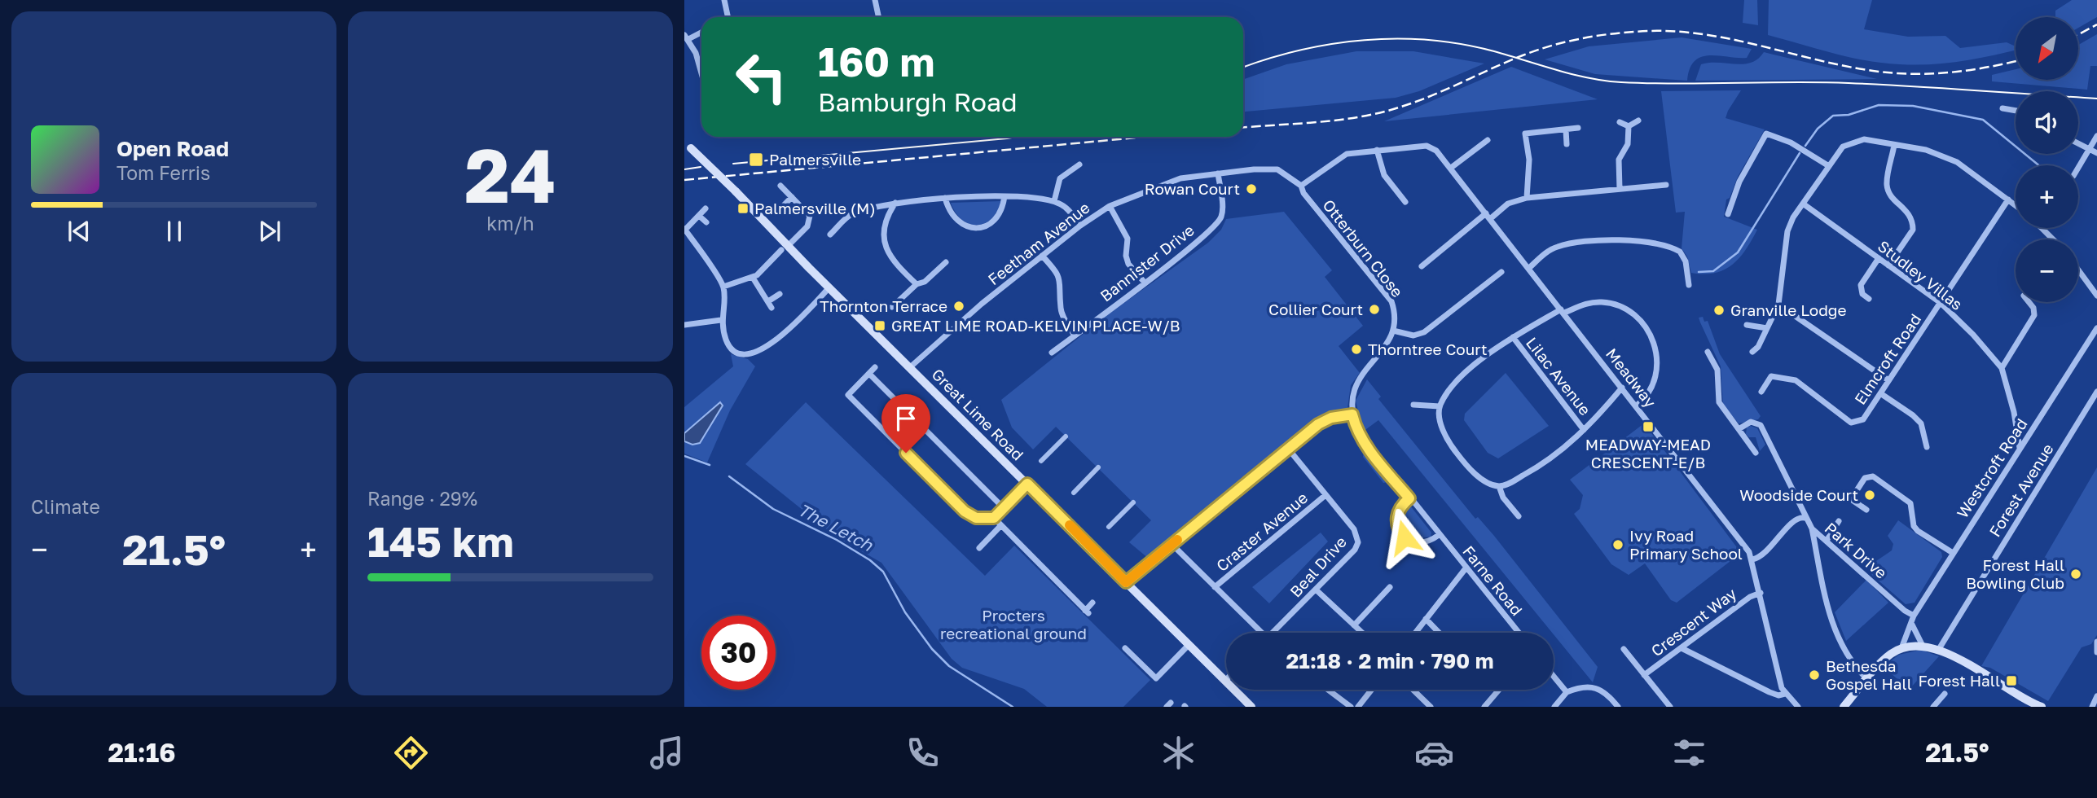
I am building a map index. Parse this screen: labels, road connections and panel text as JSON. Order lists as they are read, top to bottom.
{
  "streets": {
    "main road": ["Great Lime Road"],
    "street": [
      "Feetham Avenue",
      "Otterburn Close",
      "Bannister Drive",
      "Studley Villas",
      "Elmcroft Road",
      "Lilac Avenue",
      "Meadway",
      "Westcroft Road",
      "Forest Avenue",
      "Craster Avenue",
      "Park Drive",
      "Beal Drive",
      "Farne Road",
      "Crescent Way"
    ]
  },
  "crossings": [
    ["Feetham Avenue", "Otterburn Close"],
    ["Feetham Avenue", "Bannister Drive"],
    ["Feetham Avenue", "Meadway"],
    ["Feetham Avenue", "Great Lime Road"],
    ["Otterburn Close", "Meadway"],
    ["Studley Villas", "Elmcroft Road"],
    ["Studley Villas", "Westcroft Road"],
    ["Meadway", "Crescent Way"],
    ["Westcroft Road", "Park Drive"],
    ["Craster Avenue", "Beal Drive"]
  ],
  "water": ["The Letch"],
  "parks": ["Procters recreational ground"],
  "places": {
    "transit": [
      "Palmersville",
      "Palmersville (M)",
      "GREAT LIME ROAD-KELVIN PLACE-W/B",
      "MEADWAY-MEAD CRESCENT-E/B",
      "Forest Hall"
    ],
    "other": [
      "Rowan Court",
      "Thornton Terrace",
      "Collier Court",
      "Granville Lodge",
      "Thorntree Court",
      "Woodside Court",
      "Ivy Road Primary School",
      "Forest Hall Bowling Club",
      "Bethesda Gospel Hall"
    ]
  },
  "north": "bottom left",
  "page": {
    "tile": [
      ["24", "km/h"],
      "Climate",
      ["Range · 29%", "145 km"]
    ],
    "map_buttons": ["+", "−"],
    "turn": ["160 m", "Bamburgh Road"],
    "song": ["Open Road", "Tom Ferris"],
    "heat": ["−", "21.5°", "+"],
    "limit": "30",
    "trip": "21:18 · 2 min · 790 m",
    "tabs": ["21:16", "21.5°"]
  }
}
